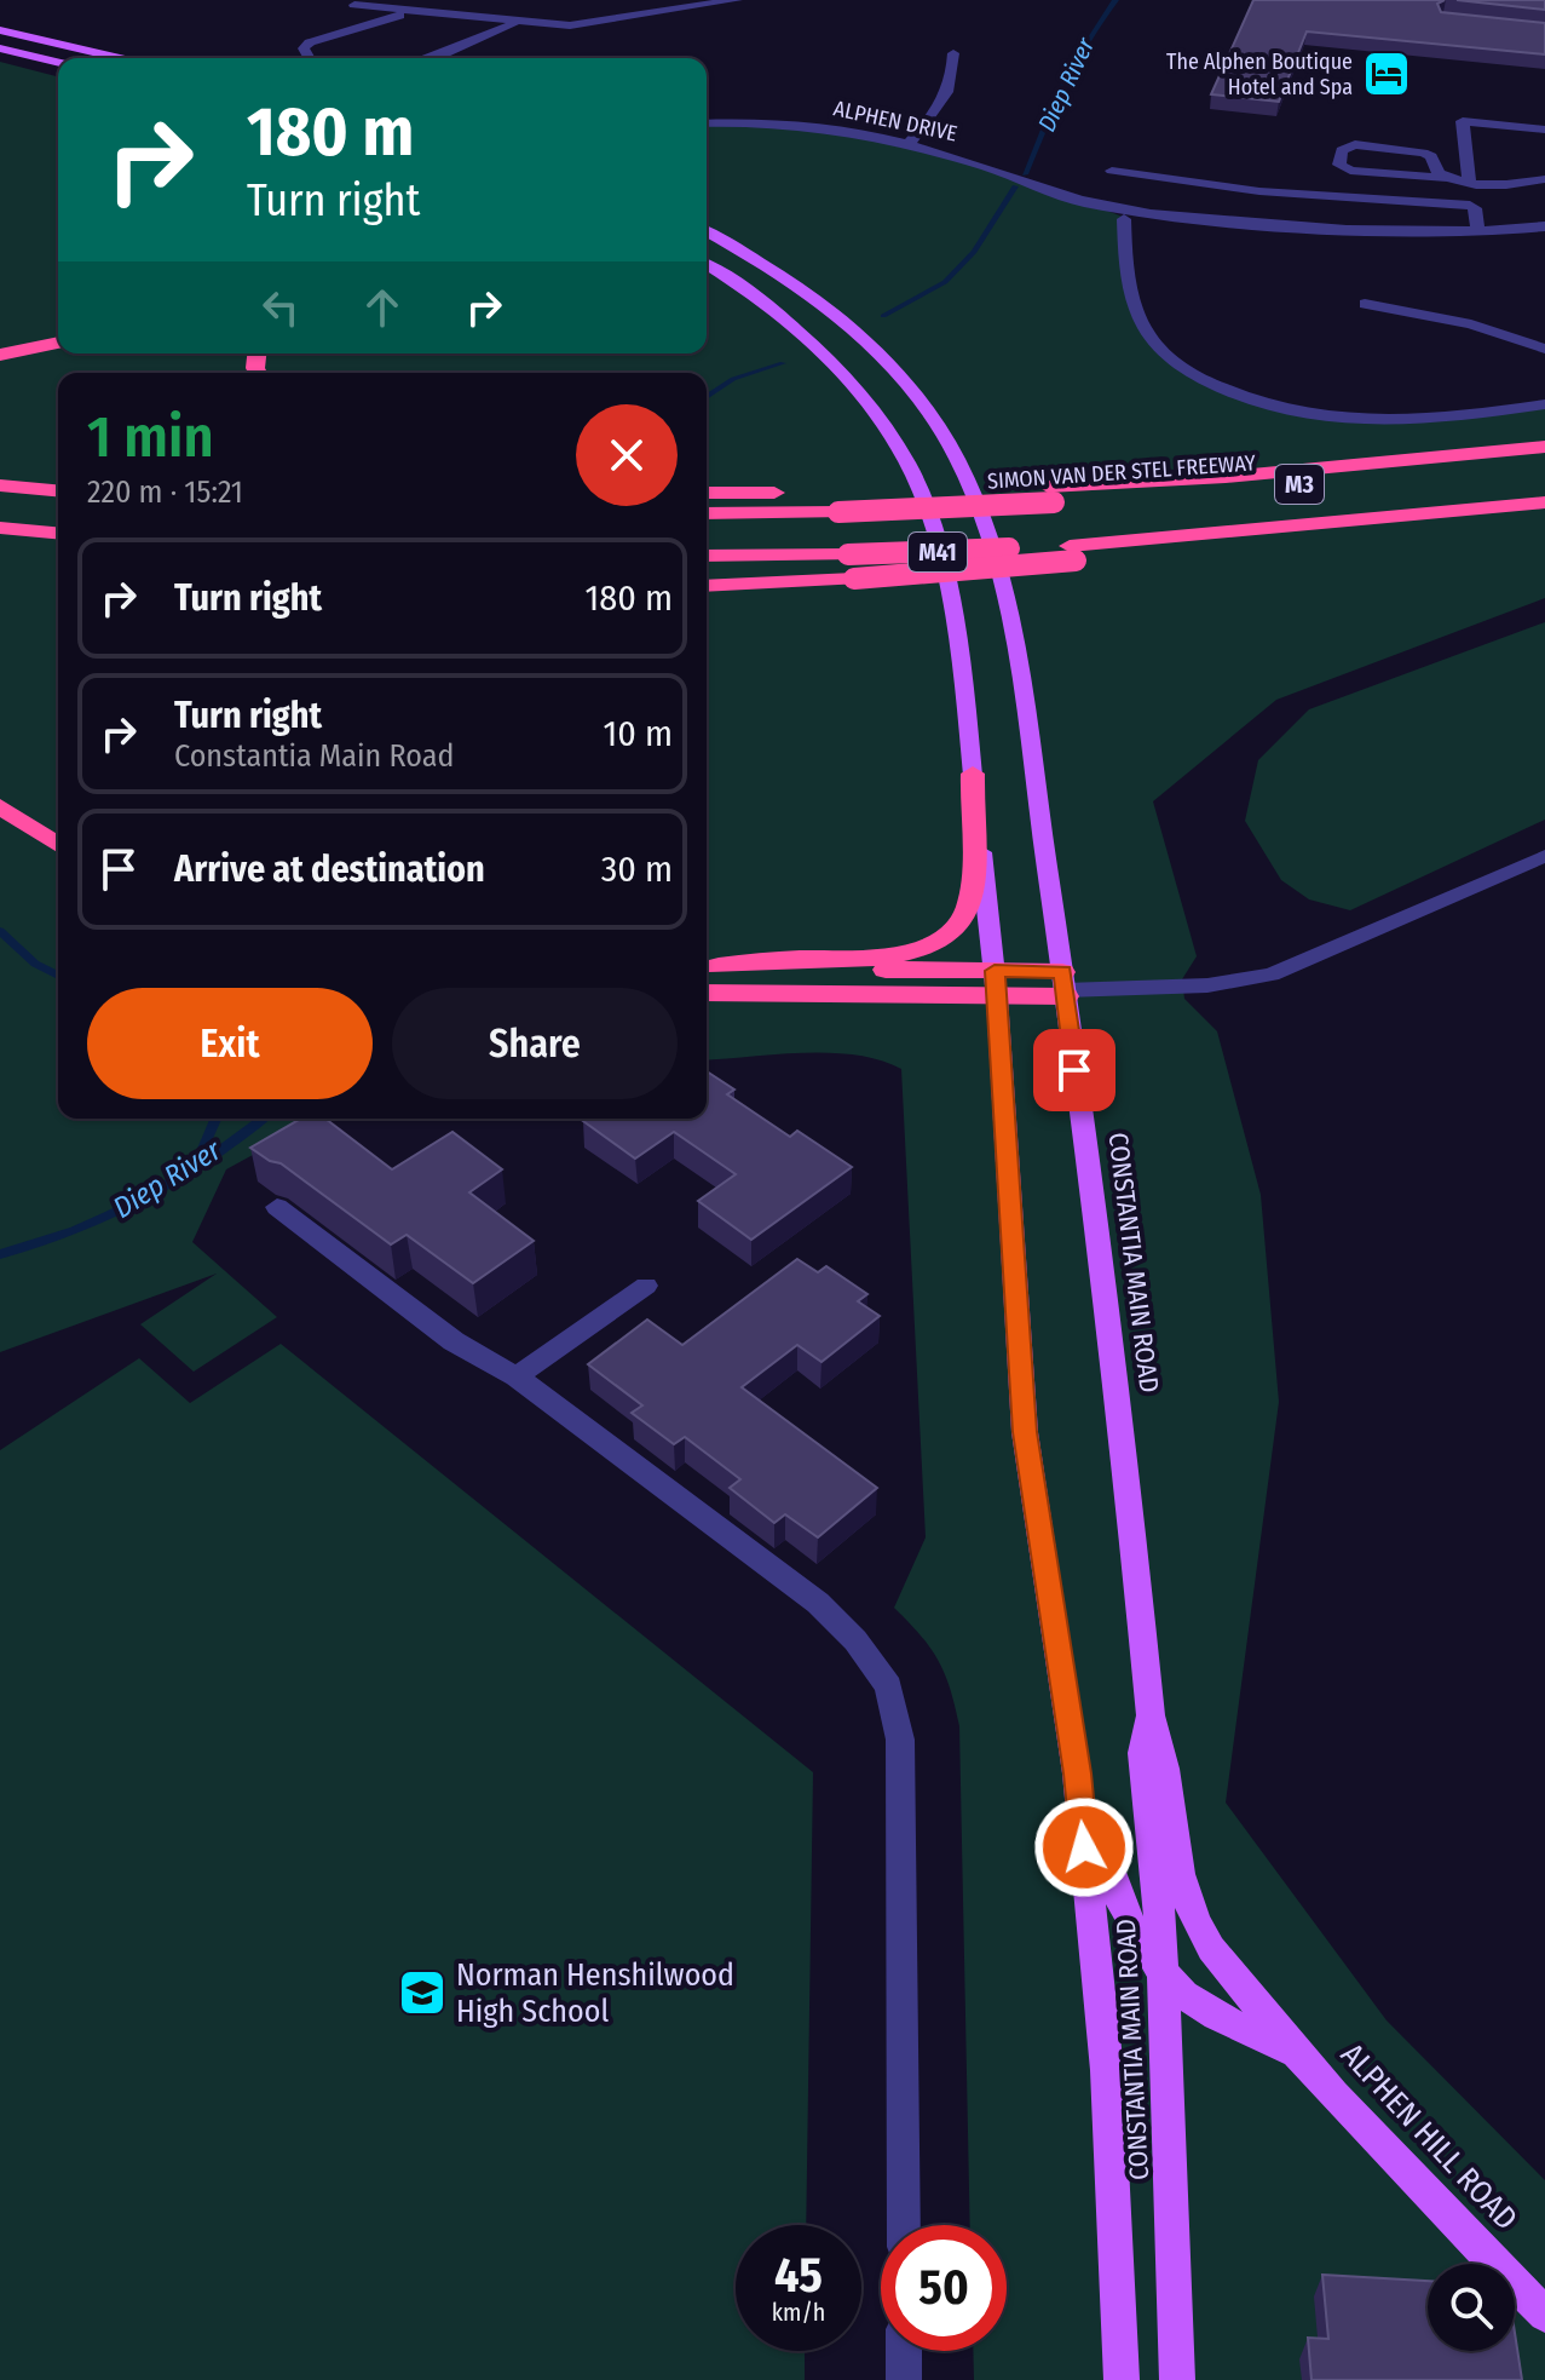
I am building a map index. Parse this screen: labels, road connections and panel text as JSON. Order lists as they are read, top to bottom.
{
  "streets": {
    "highway": ["SIMON VAN DER STEL FREEWAY", "M3"],
    "main road": ["M41", "CONSTANTIA MAIN ROAD", "ALPHEN HILL ROAD"],
    "street": ["ALPHEN DRIVE"]
  },
  "crossings": [
    ["CONSTANTIA MAIN ROAD", "ALPHEN HILL ROAD"]
  ],
  "water": ["Diep River"],
  "places": {
    "hotel": ["The Alphen Boutique Hotel and Spa"],
    "school or university": ["Norman Henshilwood High School"]
  },
  "page": {
    "turn": ["180 m", "Turn right"],
    "heading": ["1 min", "220 m · 15:21"],
    "list": [
      {
        "name": "Turn right",
        "value": "180 m"
      },
      {
        "name": "Turn right",
        "note": "Constantia Main Road",
        "value": "10 m"
      },
      {
        "name": "Arrive at destination",
        "value": "30 m"
      }
    ],
    "buttons": ["Exit", "Share"],
    "speed": "45 km/h",
    "limit": "50"
  }
}
